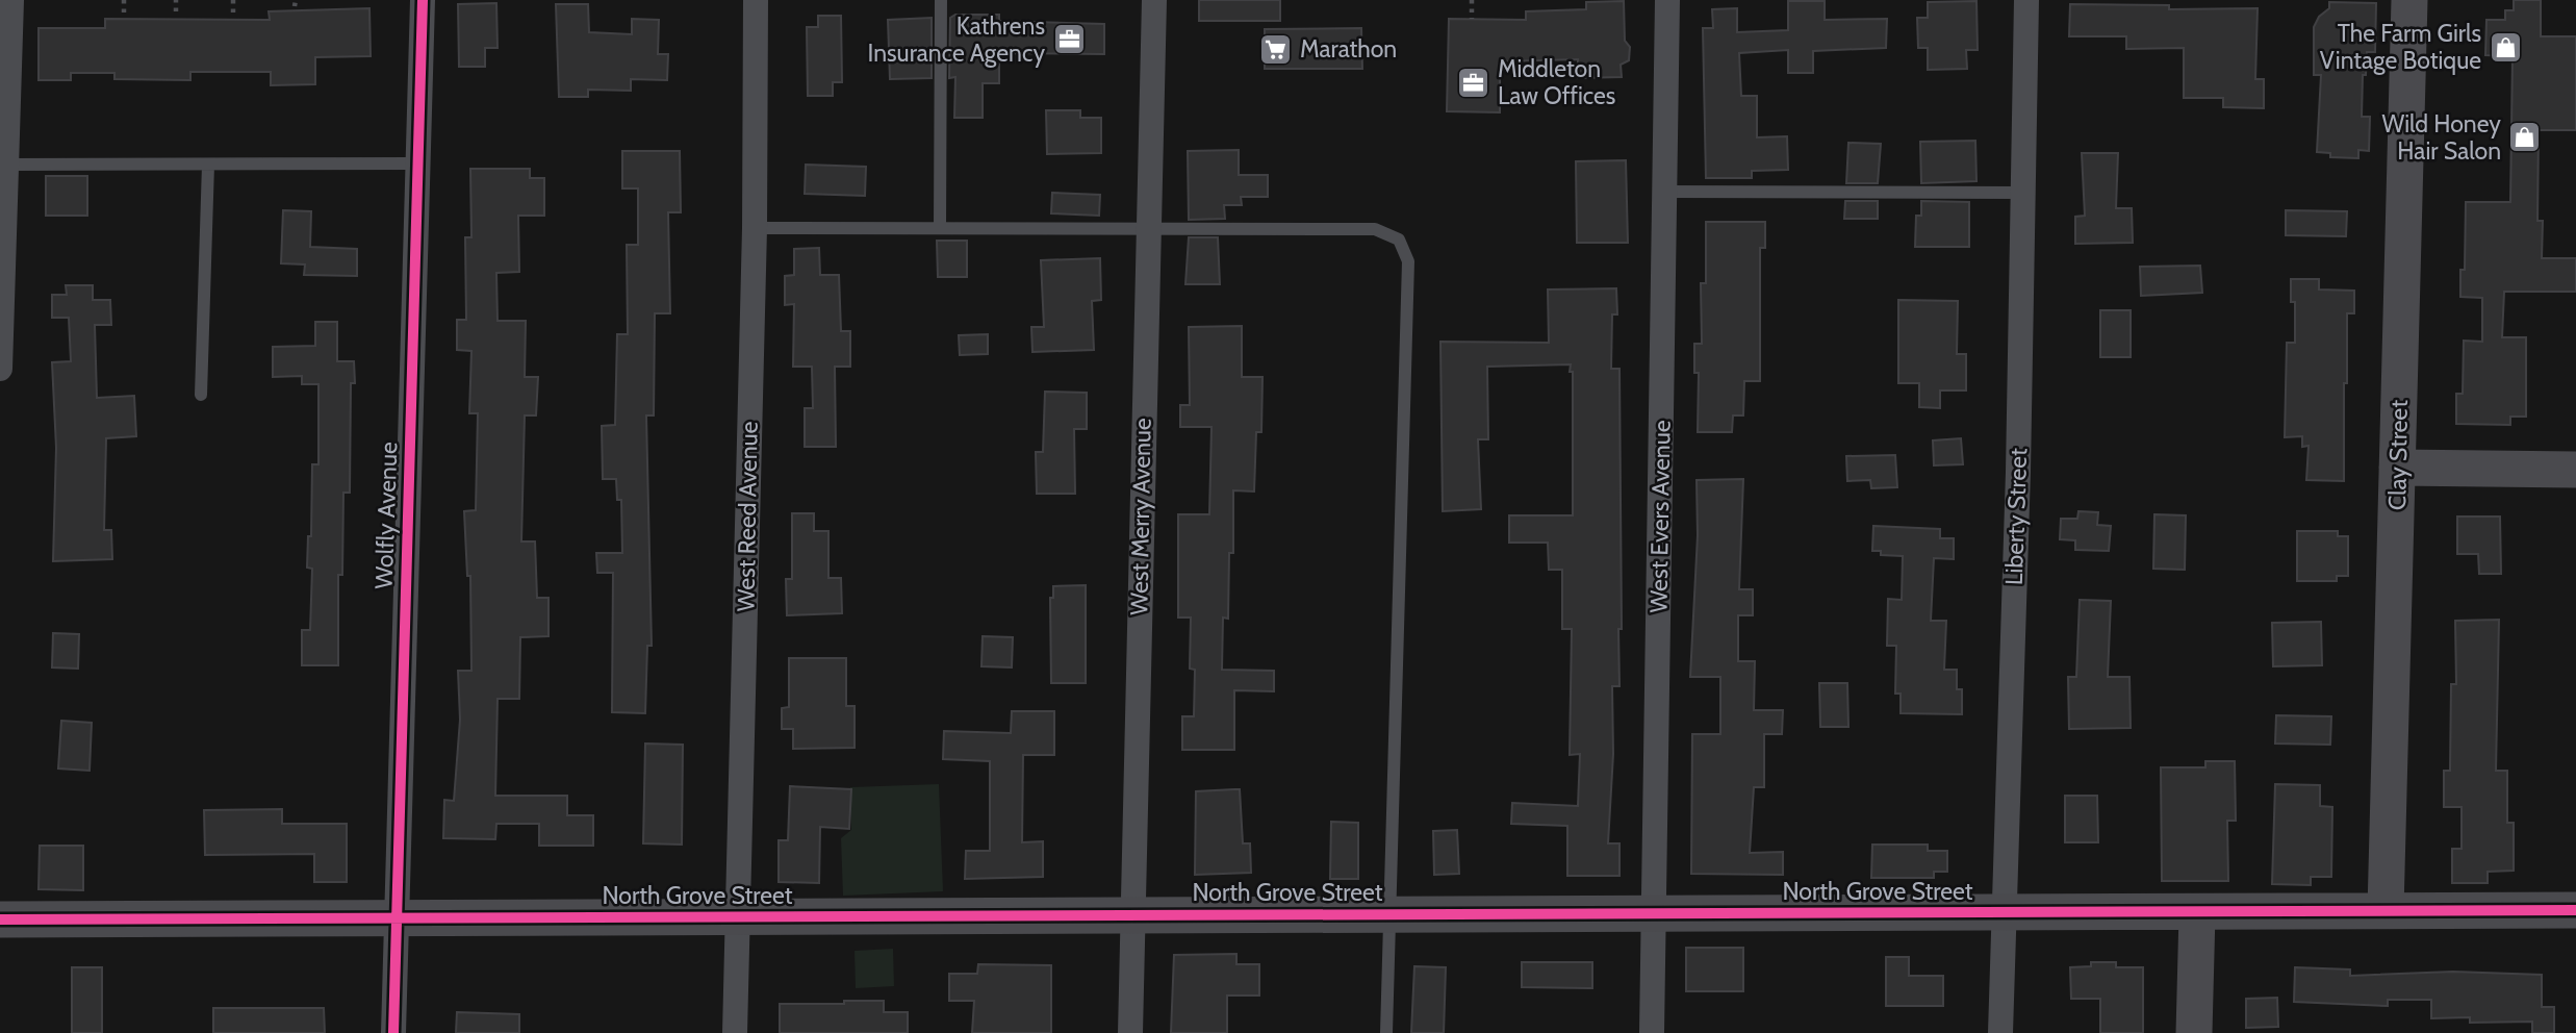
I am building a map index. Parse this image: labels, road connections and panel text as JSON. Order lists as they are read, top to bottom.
{
  "streets": {
    "street": [
      "Clay Street",
      "Wolfly Avenue",
      "West Reed Avenue",
      "West Merry Avenue",
      "West Evers Avenue",
      "Liberty Street",
      "North Grove Street"
    ]
  },
  "crossings": [
    ["Clay Street", "North Grove Street"],
    ["Wolfly Avenue", "North Grove Street"],
    ["West Reed Avenue", "North Grove Street"],
    ["West Merry Avenue", "North Grove Street"],
    ["West Evers Avenue", "North Grove Street"],
    ["Liberty Street", "North Grove Street"]
  ],
  "places": {
    "office": ["Kathrens Insurance Agency", "Middleton Law Offices"],
    "shop": ["The Farm Girls Vintage Botique", "Wild Honey Hair Salon"],
    "supermarket": ["Marathon"]
  }
}
